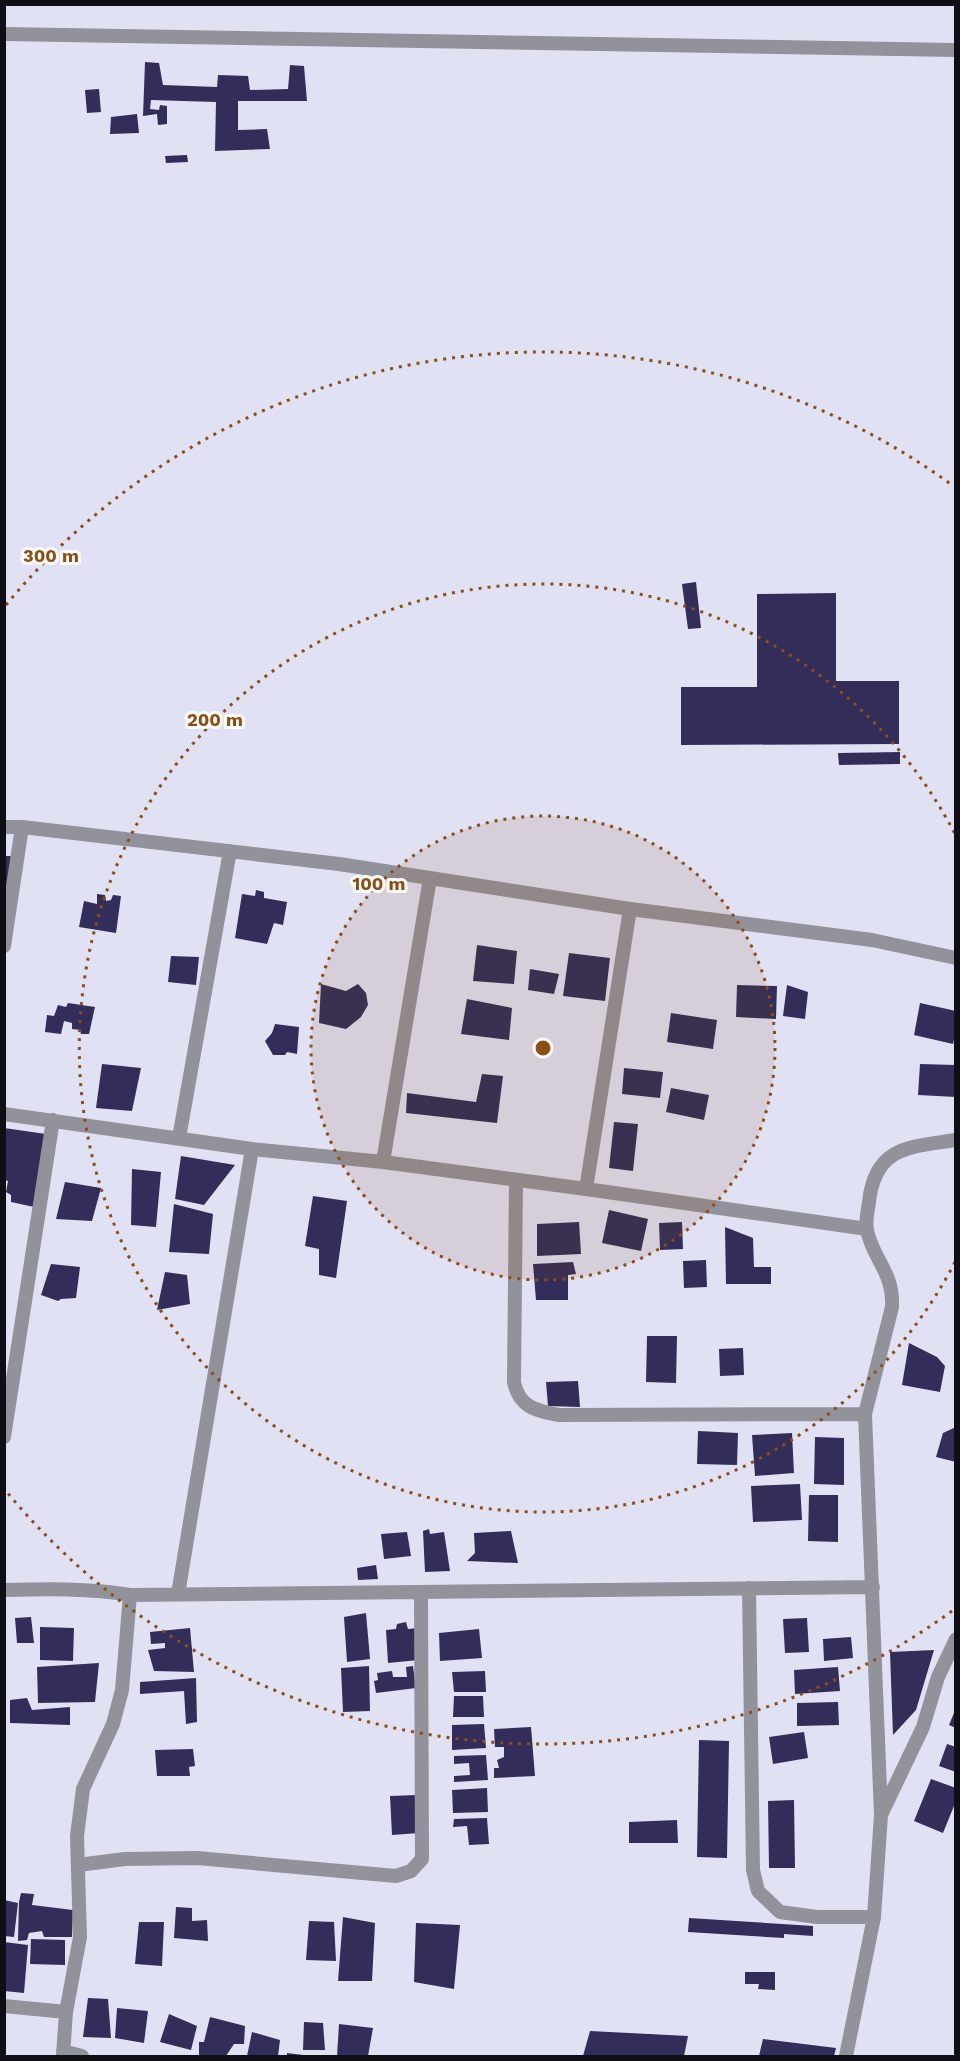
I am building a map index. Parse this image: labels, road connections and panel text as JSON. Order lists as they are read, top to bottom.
{
  "rings": ["300 m", "200 m", "100 m"]
}
